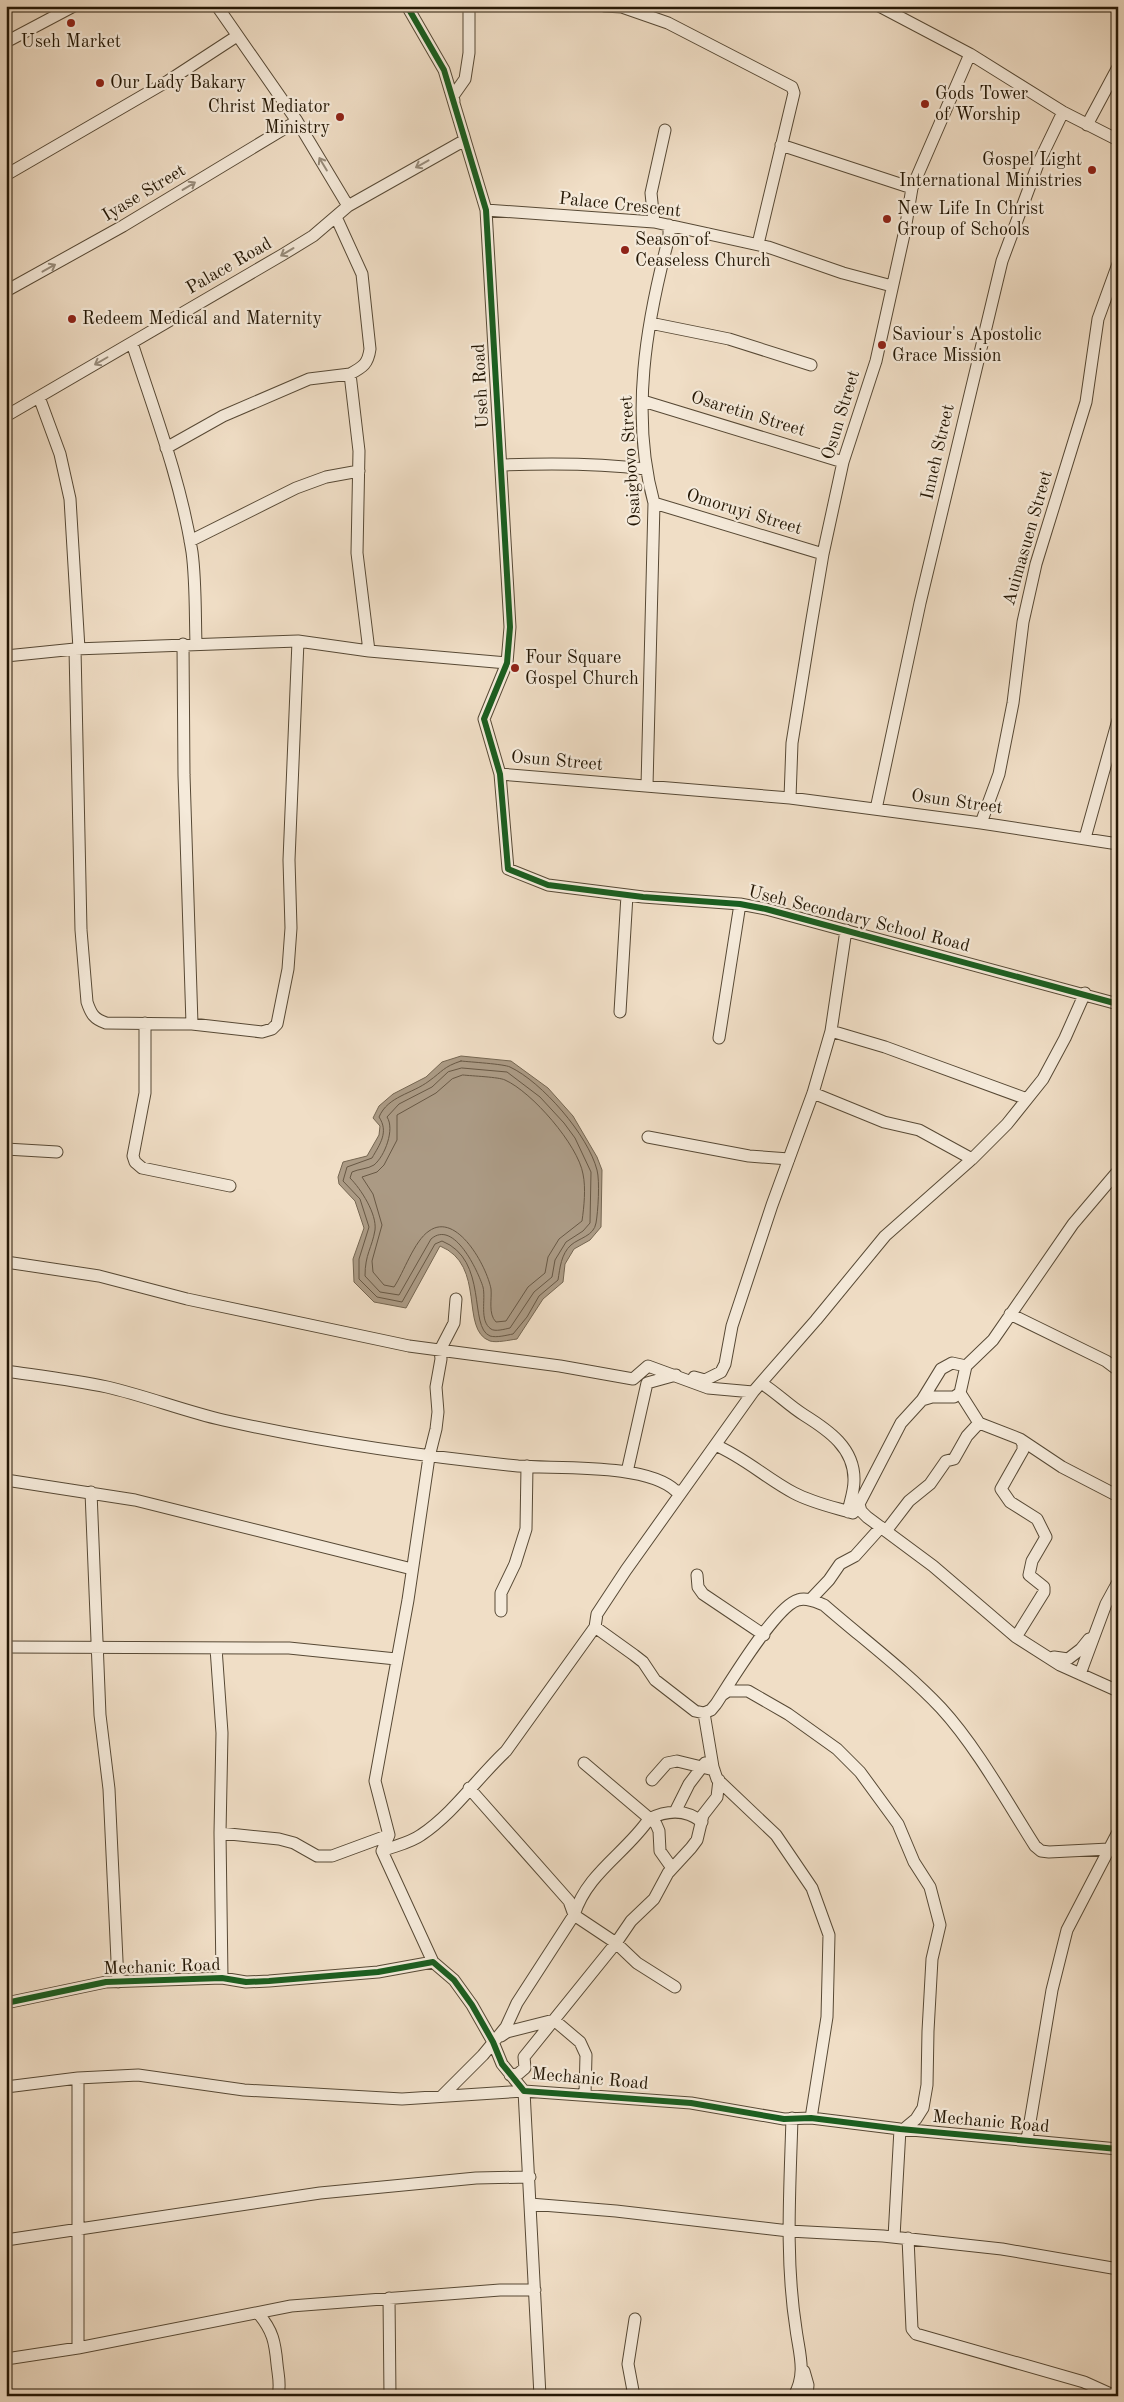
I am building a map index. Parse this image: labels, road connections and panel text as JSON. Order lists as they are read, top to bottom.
{
  "streets": {
    "street": [
      "Iyase Street",
      "Palace Crescent",
      "Palace Road",
      "Useh Road",
      "Osaretin Street",
      "Osun Street",
      "Inneh Street",
      "Osaigbovo Street",
      "Omoruyi Street",
      "Auimasuen Street",
      "Useh Secondary School Road",
      "Mechanic Road"
    ]
  },
  "crossings": [
    ["Palace Crescent", "Useh Road"],
    ["Palace Crescent", "Osun Street"],
    ["Palace Crescent", "Osaigbovo Street"],
    ["Palace Road", "Useh Road"],
    ["Useh Road", "Osun Street"],
    ["Useh Road", "Useh Secondary School Road"],
    ["Osaretin Street", "Osun Street"],
    ["Osaretin Street", "Osaigbovo Street"],
    ["Osun Street", "Inneh Street"],
    ["Osun Street", "Osaigbovo Street"],
    ["Osun Street", "Omoruyi Street"],
    ["Osun Street", "Auimasuen Street"],
    ["Osun Street", "Useh Secondary School Road"],
    ["Osaigbovo Street", "Omoruyi Street"]
  ],
  "one_way": ["Iyase Street", "Palace Road"],
  "places": [
    "Useh Market",
    "Our Lady Bakary",
    "Gods Tower of Worship",
    "Christ Mediator Ministry",
    "Gospel Light International Ministries",
    "New Life In Christ Group of Schools",
    "Season of Ceaseless Church",
    "Redeem Medical and Maternity",
    "Saviour's Apostolic Grace Mission",
    "Four Square Gospel Church"
  ]
}
